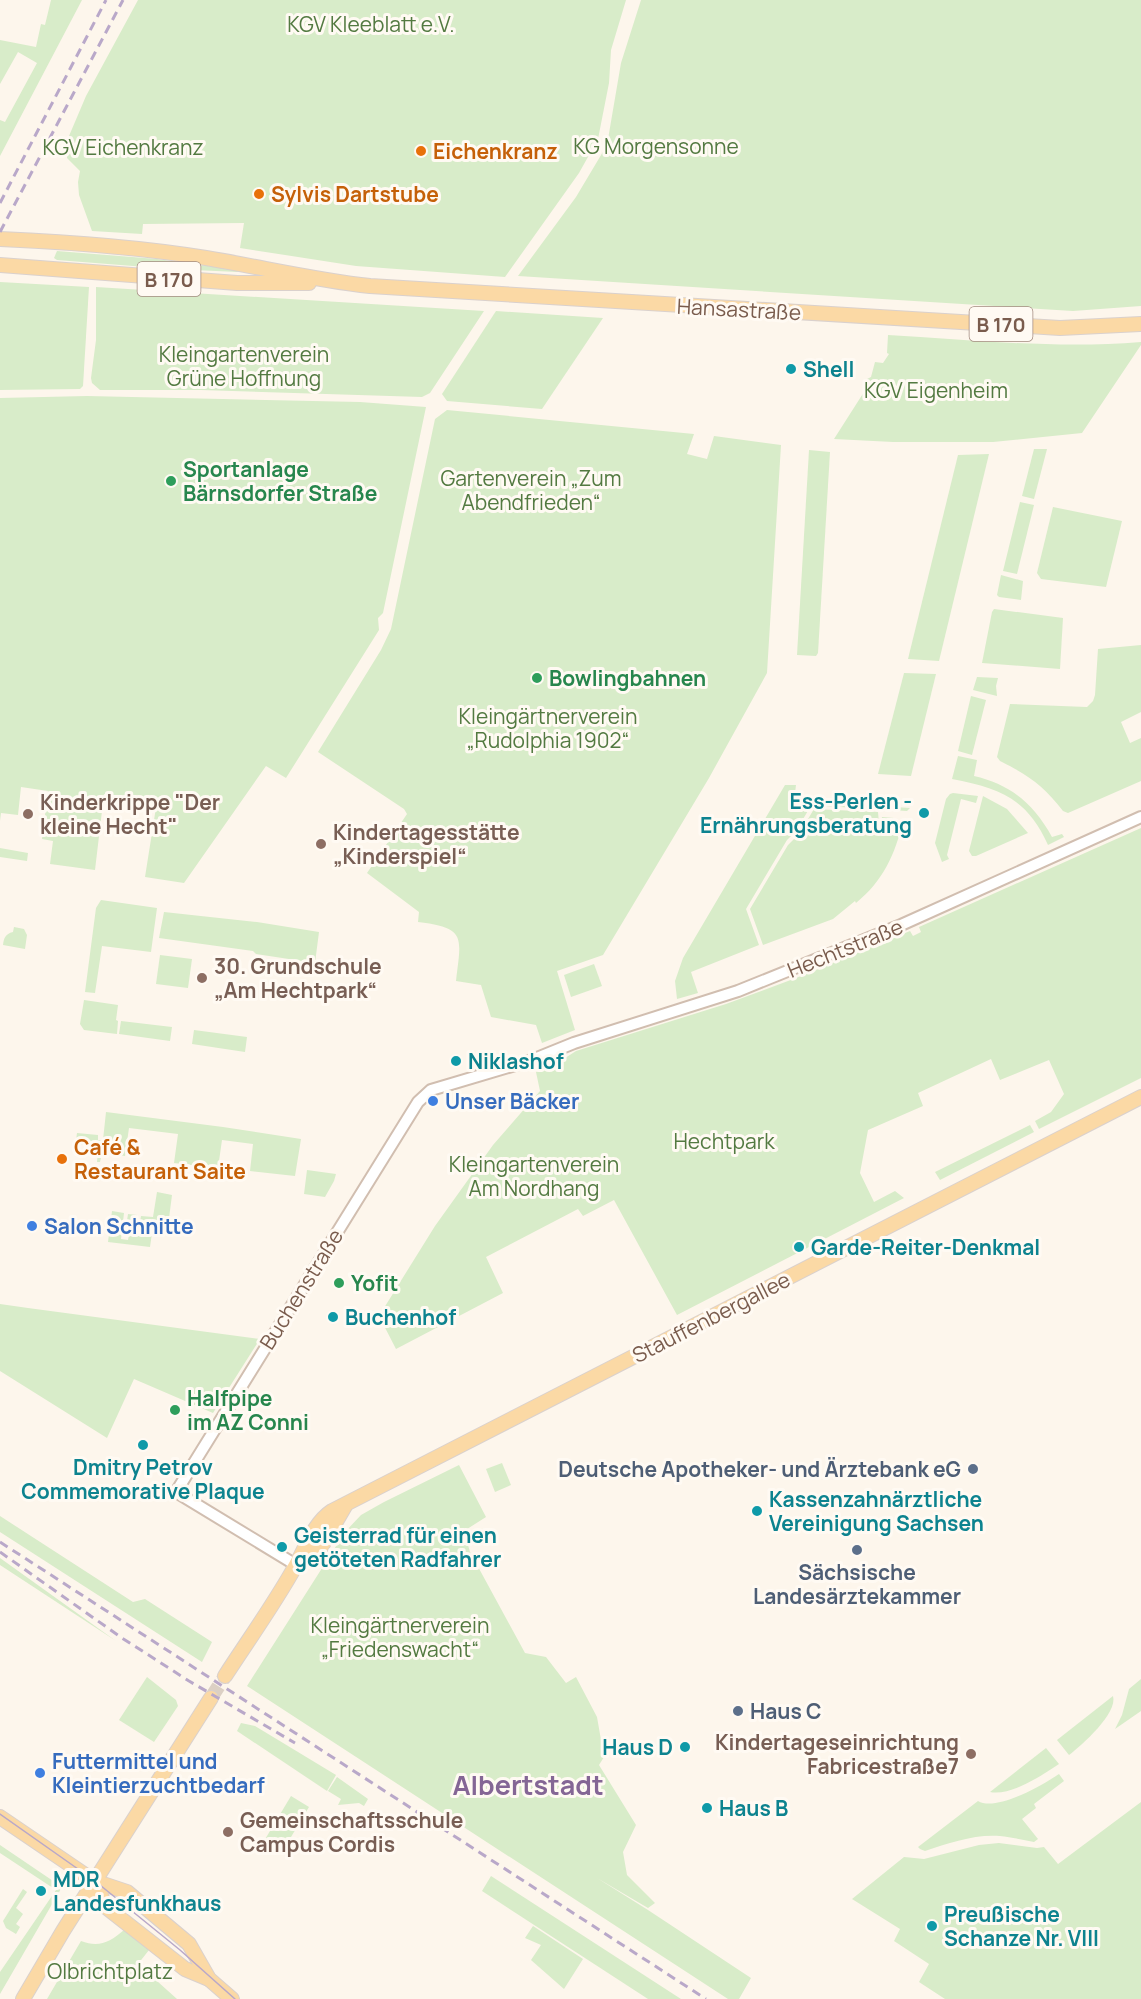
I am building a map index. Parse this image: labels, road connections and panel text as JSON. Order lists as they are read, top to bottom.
{
  "streets": {
    "main road": ["B 170", "Hansastraße", "Stauffenbergallee"],
    "street": ["Hechtstraße", "Buchenstraße"]
  },
  "crossings": [
    ["Hechtstraße", "Buchenstraße"],
    ["Buchenstraße", "Stauffenbergallee"]
  ],
  "districts": ["Albertstadt"],
  "parks": [
    "KGV Kleeblatt e.V.",
    "KG Morgensonne",
    "KGV Eichenkranz",
    "Kleingartenverein Grüne Hoffnung",
    "KGV Eigenheim",
    "Gartenverein „Zum Abendfrieden“",
    "Kleingärtnerverein „Rudolphia 1902“",
    "Hechtpark",
    "Kleingartenverein Am Nordhang",
    "Kleingärtnerverein „Friedenswacht“",
    "Olbrichtplatz"
  ],
  "places": [
    "Eichenkranz",
    "Sylvis Dartstube",
    "Shell",
    "Sportanlage Bärnsdorfer Straße",
    "Bowlingbahnen",
    "Ess-Perlen - Ernährungsberatung",
    "Kinderkrippe \"Der kleine Hecht\"",
    "Kindertagesstätte „Kinderspiel“",
    "30. Grundschule „Am Hechtpark“",
    "Niklashof",
    "Unser Bäcker",
    "Café & Restaurant Saite",
    "Salon Schnitte",
    "Garde-Reiter-Denkmal",
    "Yofit",
    "Buchenhof",
    "Halfpipe im AZ Conni",
    "Dmitry Petrov Commemorative Plaque",
    "Deutsche Apotheker- und Ärztebank eG",
    "Kassenzahnärztliche Vereinigung Sachsen",
    "Geisterrad für einen getöteten Radfahrer",
    "Sächsische Landesärztekammer",
    "Haus C",
    "Haus D",
    "Kindertageseinrichtung Fabricestraße7",
    "Futtermittel und Kleintierzuchtbedarf",
    "Haus B",
    "Gemeinschaftsschule Campus Cordis",
    "MDR Landesfunkhaus",
    "Preußische Schanze Nr. VIII"
  ]
}
